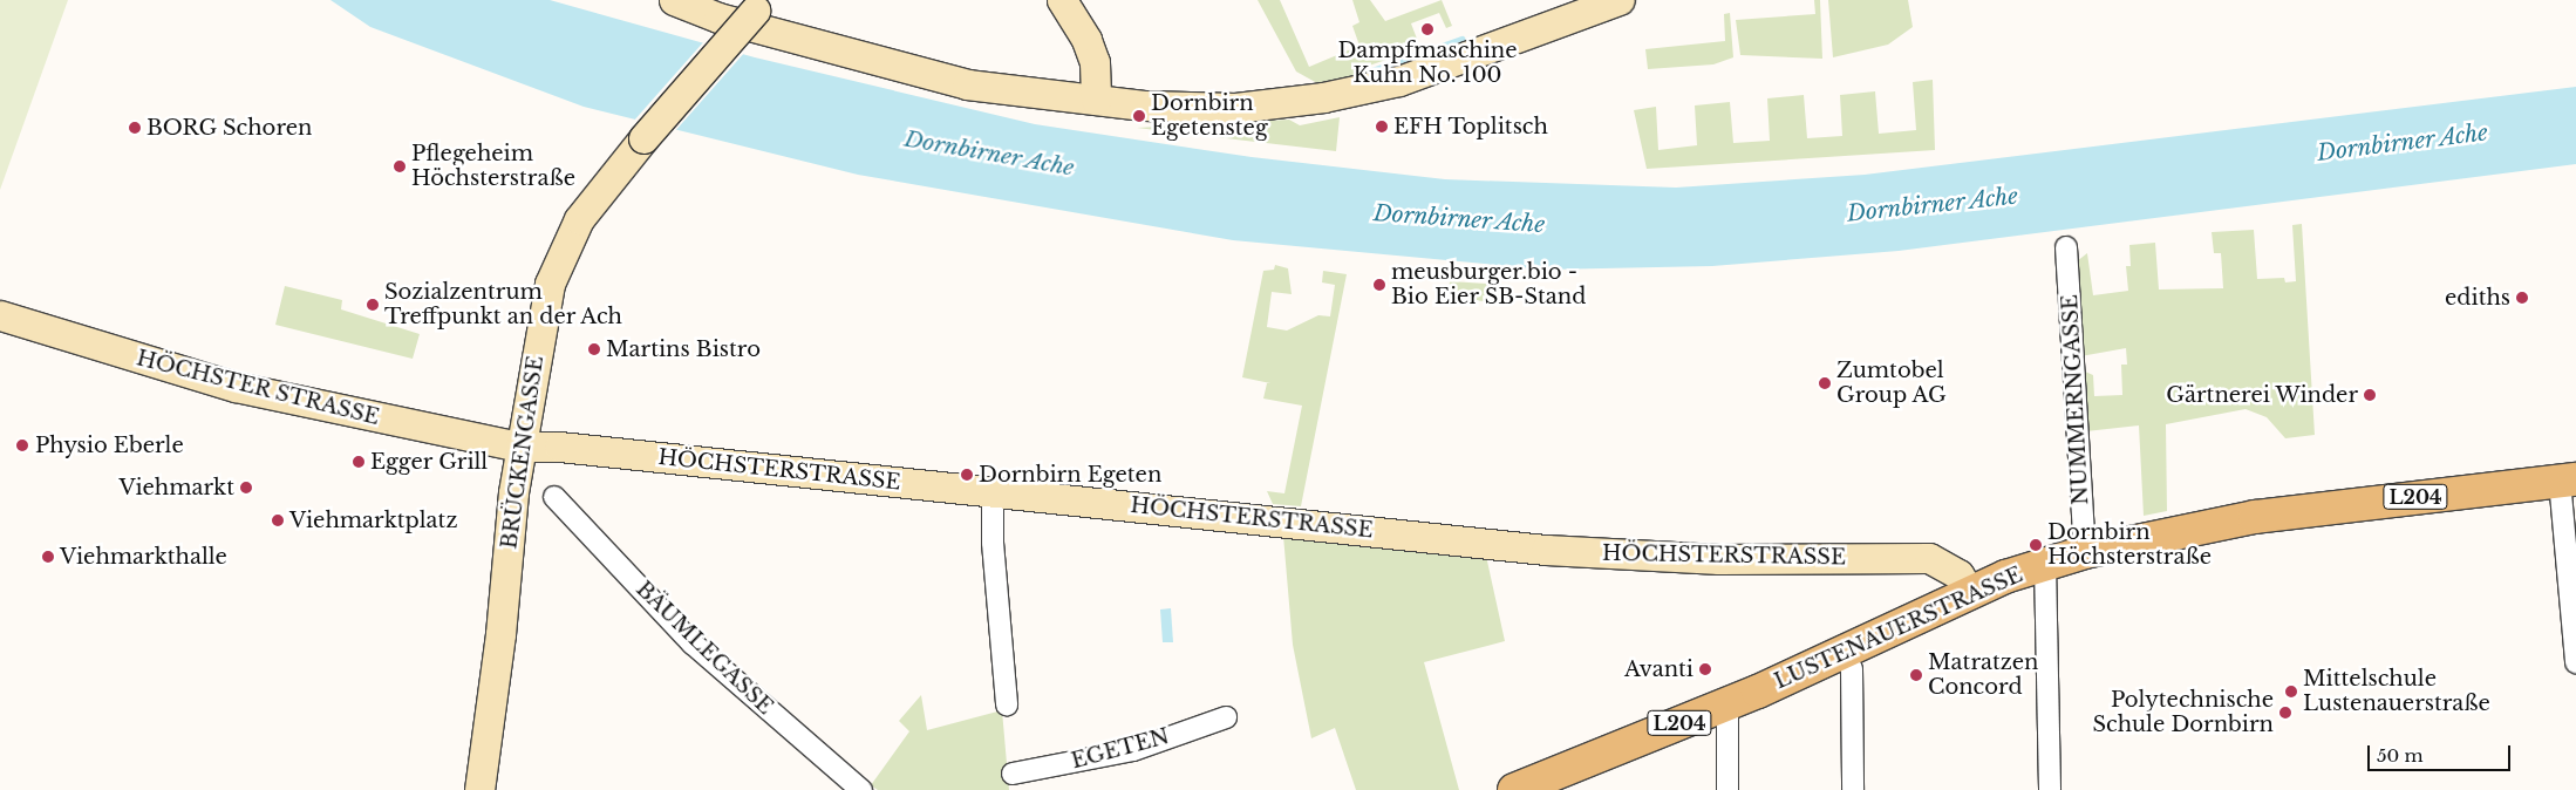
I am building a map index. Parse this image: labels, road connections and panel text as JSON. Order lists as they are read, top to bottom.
{
  "streets": {
    "main road": [
      "HÖCHSTER STRASSE",
      "BRÜCKENGASSE",
      "HÖCHSTERSTRASSE",
      "L204",
      "LUSTENAUERSTRASSE"
    ],
    "street": ["NUMMERNGASSE", "BÄUMLEGASSE", "EGETEN"]
  },
  "crossings": [
    ["HÖCHSTER STRASSE", "BRÜCKENGASSE"],
    ["HÖCHSTER STRASSE", "HÖCHSTERSTRASSE"],
    ["NUMMERNGASSE", "LUSTENAUERSTRASSE"],
    ["BRÜCKENGASSE", "HÖCHSTERSTRASSE"],
    ["HÖCHSTERSTRASSE", "LUSTENAUERSTRASSE"]
  ],
  "water": ["Dornbirner Ache"],
  "places": [
    "Dampfmaschine Kuhn No. 100",
    "Dornbirn Egetensteg",
    "EFH Toplitsch",
    "BORG Schoren",
    "Pflegeheim Höchsterstraße",
    "meusburger.bio - Bio Eier SB-Stand",
    "ediths",
    "Sozialzentrum Treffpunkt an der Ach",
    "Martins Bistro",
    "Zumtobel Group AG",
    "Gärtnerei Winder",
    "Physio Eberle",
    "Egger Grill",
    "Dornbirn Egeten",
    "Viehmarkt",
    "Viehmarktplatz",
    "Dornbirn Höchsterstraße",
    "Viehmarkthalle",
    "Avanti",
    "Matratzen Concord",
    "Mittelschule Lustenauerstraße",
    "Polytechnische Schule Dornbirn"
  ],
  "scale_bar": "50 m"
}
